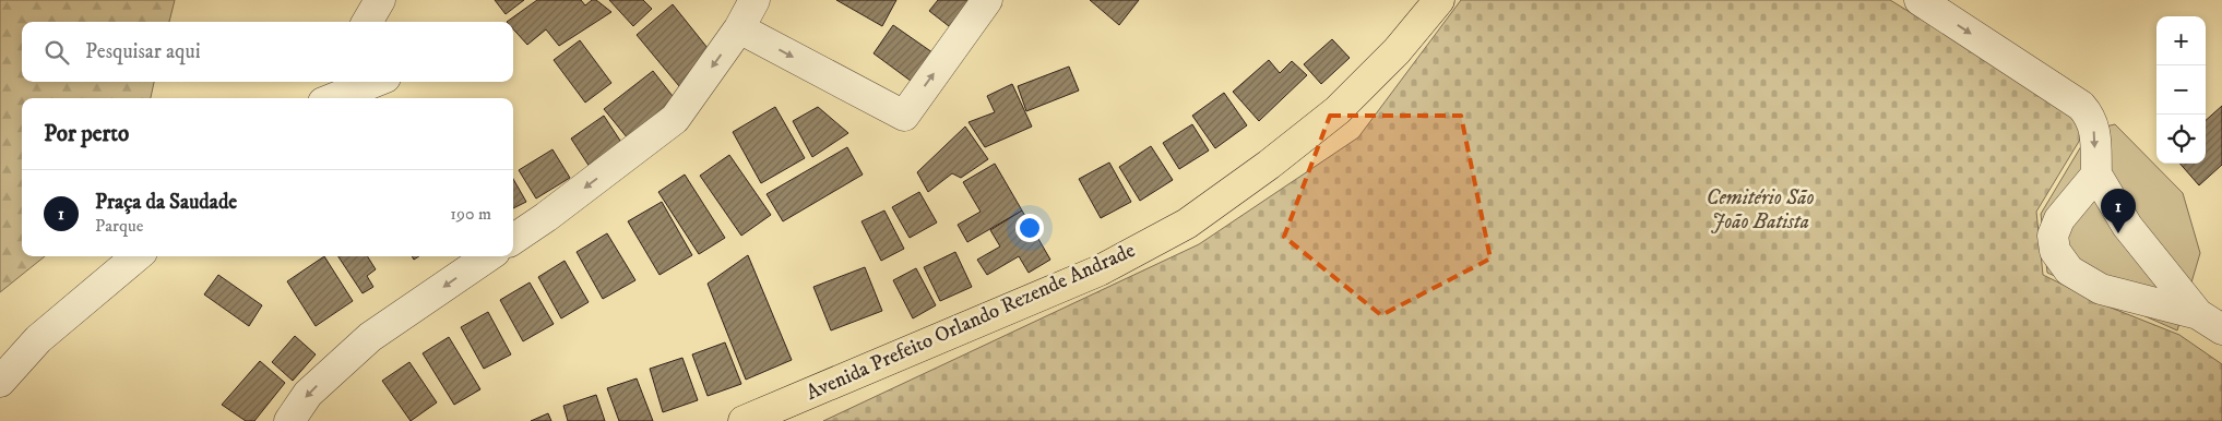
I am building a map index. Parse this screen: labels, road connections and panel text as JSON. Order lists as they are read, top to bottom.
{
  "streets": {
    "main road": ["Avenida Prefeito Orlando Rezende Andrade"]
  },
  "parks": ["Cemitério São João Batista"],
  "page": {
    "map_buttons": ["+", "−"],
    "search": "Pesquisar aqui",
    "heading": "Por perto",
    "list": [
      {
        "mark": "1",
        "name": "Praça da Saudade",
        "note": "Parque",
        "value": "190 m"
      }
    ],
    "pins": "1"
  }
}
